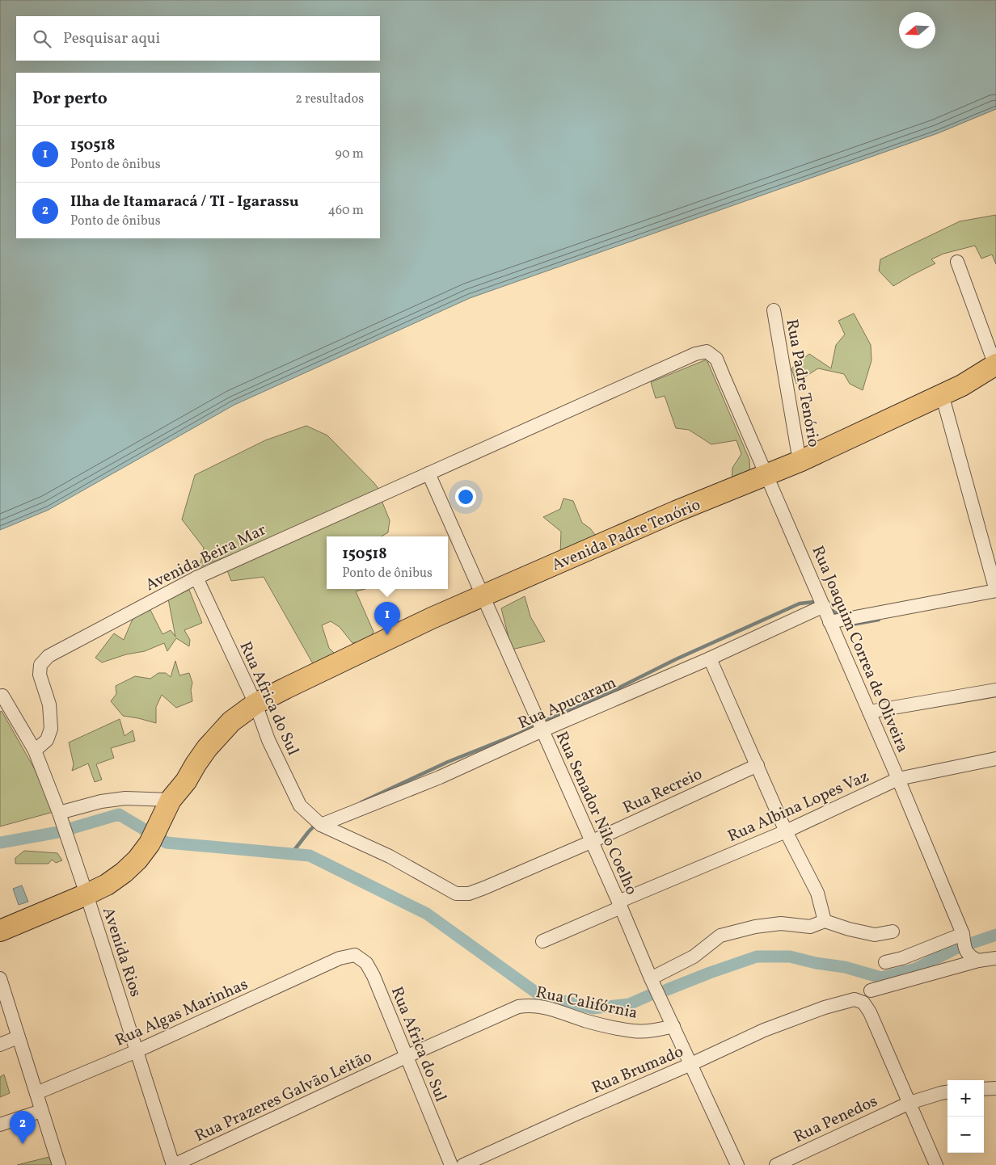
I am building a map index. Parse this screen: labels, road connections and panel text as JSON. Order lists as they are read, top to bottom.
{
  "streets": {
    "main road": ["Avenida Padre Tenório"],
    "street": [
      "Rua Padre Tenório",
      "Avenida Beira Mar",
      "Rua Joaquim Correa de Oliveira",
      "Rua Africa do Sul",
      "Rua Apucaram",
      "Rua Recreio",
      "Rua Albina Lopes Vaz",
      "Rua Senador Nilo Coelho",
      "Avenida Rios",
      "Rua Califórnia",
      "Rua Algas Marinhas",
      "Rua Brumado",
      "Rua Prazeres Galvão Leitão",
      "Rua Penedos"
    ]
  },
  "crossings": [
    ["Rua Padre Tenório", "Avenida Padre Tenório"],
    ["Avenida Padre Tenório", "Rua Joaquim Correa de Oliveira"],
    ["Avenida Padre Tenório", "Rua Africa do Sul"],
    ["Avenida Padre Tenório", "Rua Senador Nilo Coelho"],
    ["Avenida Padre Tenório", "Avenida Rios"],
    ["Avenida Beira Mar", "Rua Joaquim Correa de Oliveira"],
    ["Avenida Beira Mar", "Rua Africa do Sul"],
    ["Avenida Beira Mar", "Rua Senador Nilo Coelho"],
    ["Avenida Beira Mar", "Avenida Rios"],
    ["Rua Joaquim Correa de Oliveira", "Rua Apucaram"],
    ["Rua Joaquim Correa de Oliveira", "Rua Albina Lopes Vaz"],
    ["Rua Africa do Sul", "Rua Apucaram"],
    ["Rua Africa do Sul", "Rua Recreio"],
    ["Rua Africa do Sul", "Rua Califórnia"],
    ["Rua Africa do Sul", "Rua Algas Marinhas"],
    ["Rua Africa do Sul", "Rua Prazeres Galvão Leitão"],
    ["Rua Apucaram", "Rua Senador Nilo Coelho"],
    ["Rua Recreio", "Rua Senador Nilo Coelho"],
    ["Rua Albina Lopes Vaz", "Rua Senador Nilo Coelho"],
    ["Rua Senador Nilo Coelho", "Rua Califórnia"],
    ["Rua Senador Nilo Coelho", "Rua Brumado"],
    ["Avenida Rios", "Rua Algas Marinhas"],
    ["Avenida Rios", "Rua Prazeres Galvão Leitão"],
    ["Rua Califórnia", "Rua Prazeres Galvão Leitão"],
    ["Rua Brumado", "Rua Penedos"]
  ],
  "north": "left",
  "page": {
    "search": "Pesquisar aqui",
    "heading": ["Por perto", "2 resultados"],
    "list": [
      {
        "mark": "1",
        "name": "150518",
        "note": "Ponto de ônibus",
        "value": "90 m"
      },
      {
        "mark": "2",
        "name": "Ilha de Itamaracá / TI - Igarassu",
        "note": "Ponto de ônibus",
        "value": "460 m"
      }
    ],
    "popup": ["150518", "Ponto de ônibus"],
    "pins": ["1", "2"],
    "map_buttons": ["+", "−"]
  }
}
